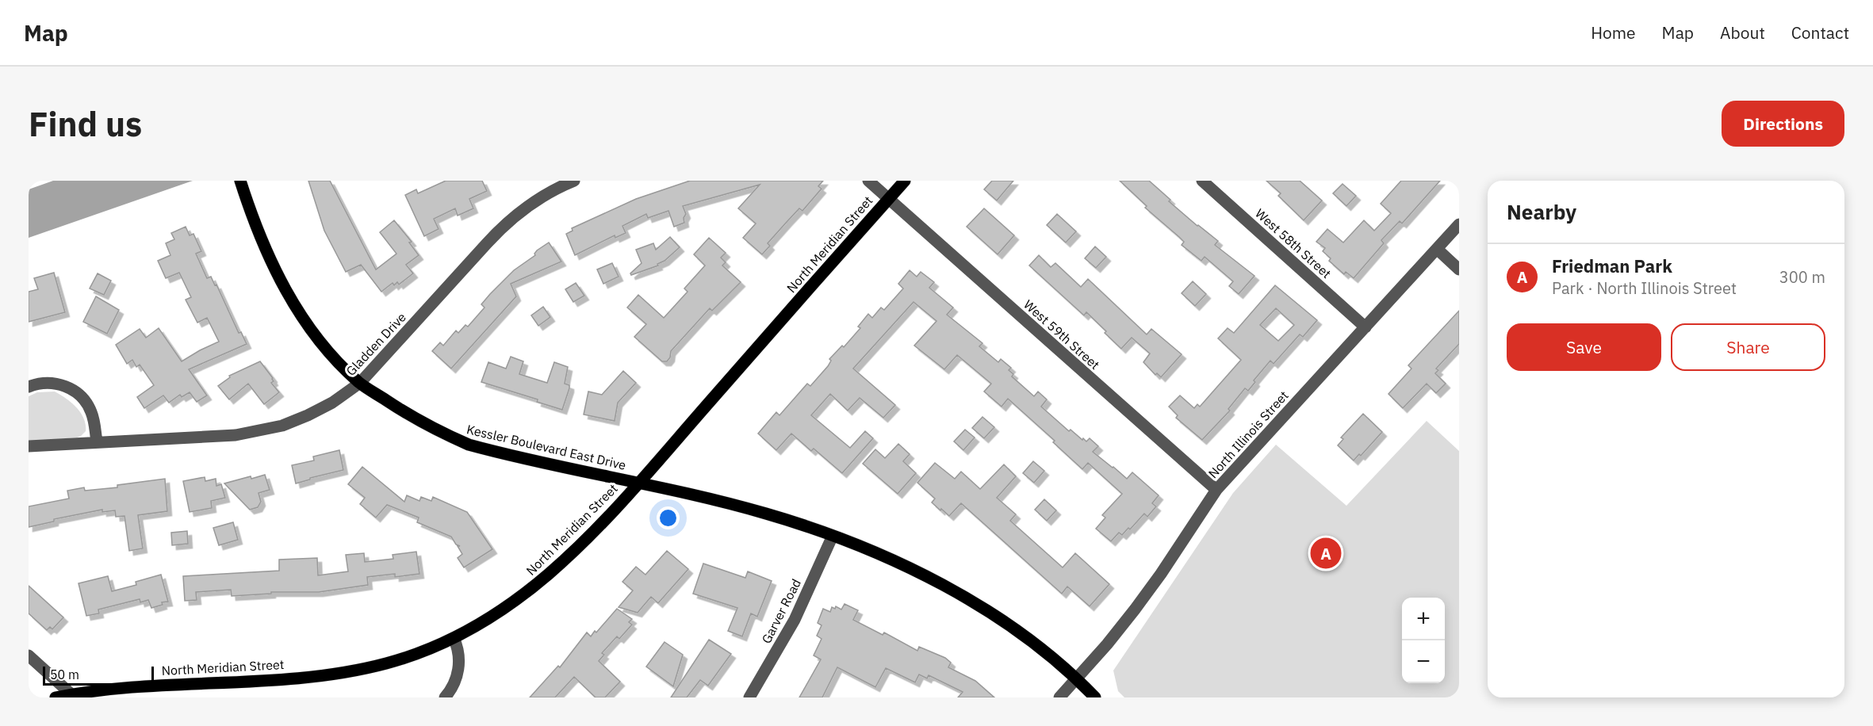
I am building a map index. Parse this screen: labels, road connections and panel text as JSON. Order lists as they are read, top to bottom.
{
  "streets": {
    "main road": ["North Meridian Street", "Kessler Boulevard East Drive"],
    "street": [
      "West 58th Street",
      "West 59th Street",
      "Gladden Drive",
      "North Illinois Street",
      "Garver Road"
    ]
  },
  "crossings": [
    ["West 58th Street", "North Illinois Street"],
    ["North Meridian Street", "West 59th Street"],
    ["North Meridian Street", "Kessler Boulevard East Drive"],
    ["West 59th Street", "North Illinois Street"],
    ["Gladden Drive", "Kessler Boulevard East Drive"],
    ["North Illinois Street", "Kessler Boulevard East Drive"],
    ["Kessler Boulevard East Drive", "Garver Road"]
  ],
  "scale_bar": "50 m",
  "page": {
    "header": "Map",
    "nav": [
      "Home",
      "Map",
      "About",
      "Contact"
    ],
    "buttons": [
      "Directions",
      ["Save", "Share"]
    ],
    "title": "Find us",
    "heading": "Nearby",
    "list": [
      {
        "mark": "A",
        "name": "Friedman Park",
        "note": "Park · North Illinois Street",
        "value": "300 m"
      }
    ],
    "pins": "A",
    "map_buttons": ["+", "−"],
    "scale": "50 m"
  }
}
